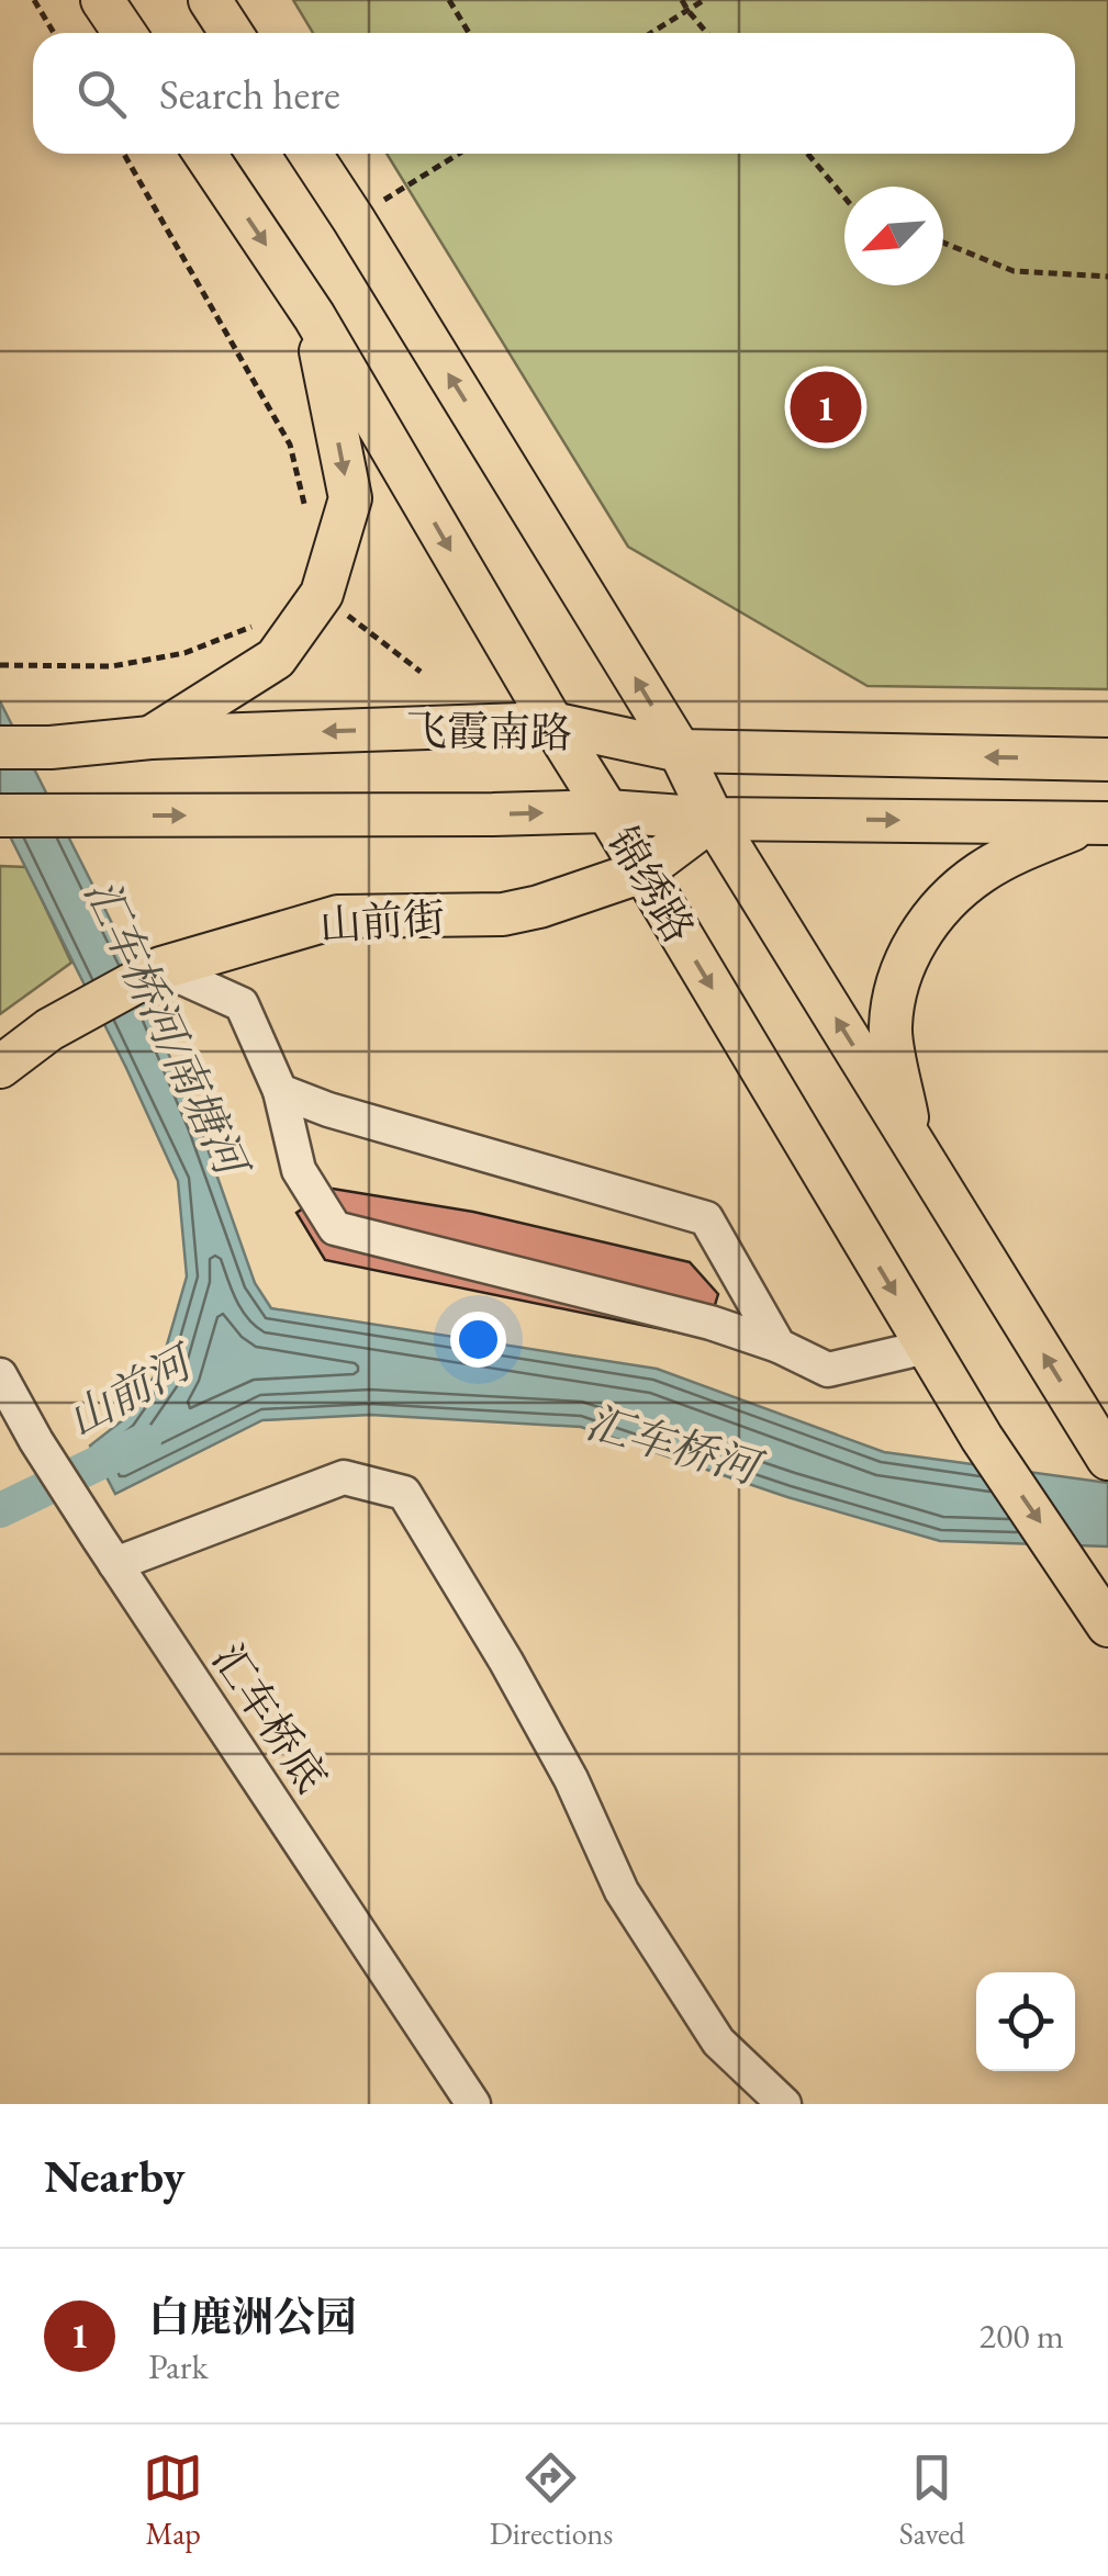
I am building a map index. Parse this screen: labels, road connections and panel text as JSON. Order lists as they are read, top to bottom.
{
  "streets": {
    "main road": ["飞霞南路", "锦绣路", "山前街"],
    "street": ["汇车桥底"]
  },
  "crossings": [
    ["飞霞南路", "锦绣路"],
    ["飞霞南路", "山前街"],
    ["锦绣路", "山前街"]
  ],
  "water": ["汇车桥河/南塘河", "山前河", "汇车桥河"],
  "north": "bottom left",
  "page": {
    "search": "Search here",
    "pins": "1",
    "heading": "Nearby",
    "list": [
      {
        "mark": "1",
        "name": "白鹿洲公园",
        "note": "Park",
        "value": "200 m"
      }
    ],
    "nav": ["Map", "Directions", "Saved"]
  }
}
